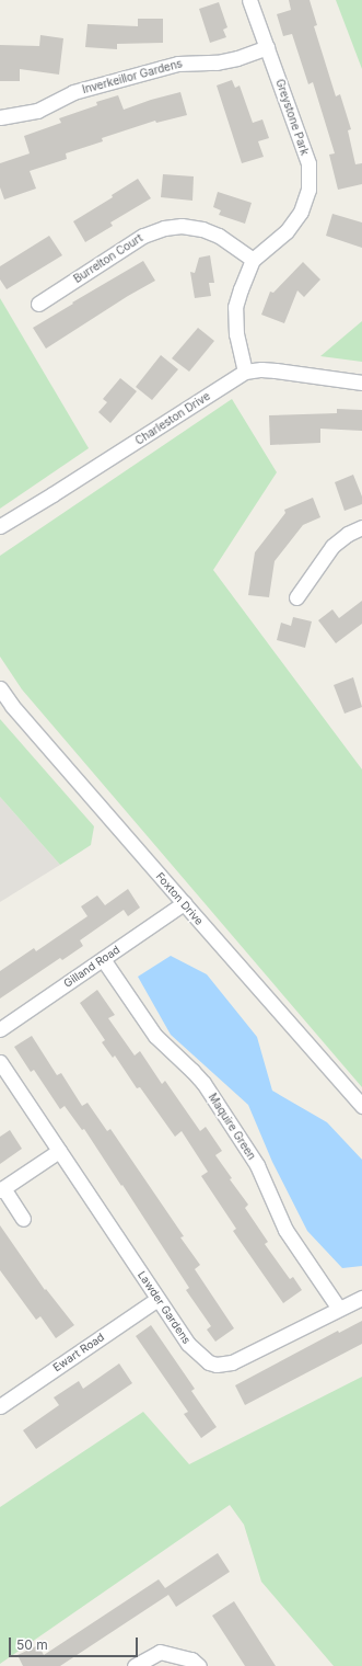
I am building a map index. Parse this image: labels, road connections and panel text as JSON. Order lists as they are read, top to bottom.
{
  "streets": {
    "street": [
      "Inverkeillor Gardens",
      "Greystone Park",
      "Burrelton Court",
      "Charleston Drive",
      "Foxton Drive",
      "Gilland Road",
      "Maquire Green",
      "Lawder Gardens",
      "Ewart Road"
    ]
  },
  "crossings": [
    ["Inverkeillor Gardens", "Greystone Park"],
    ["Greystone Park", "Burrelton Court"],
    ["Greystone Park", "Charleston Drive"],
    ["Foxton Drive", "Gilland Road"],
    ["Gilland Road", "Maquire Green"],
    ["Maquire Green", "Lawder Gardens"],
    ["Lawder Gardens", "Ewart Road"]
  ],
  "scale_bar": "50 m"
}
